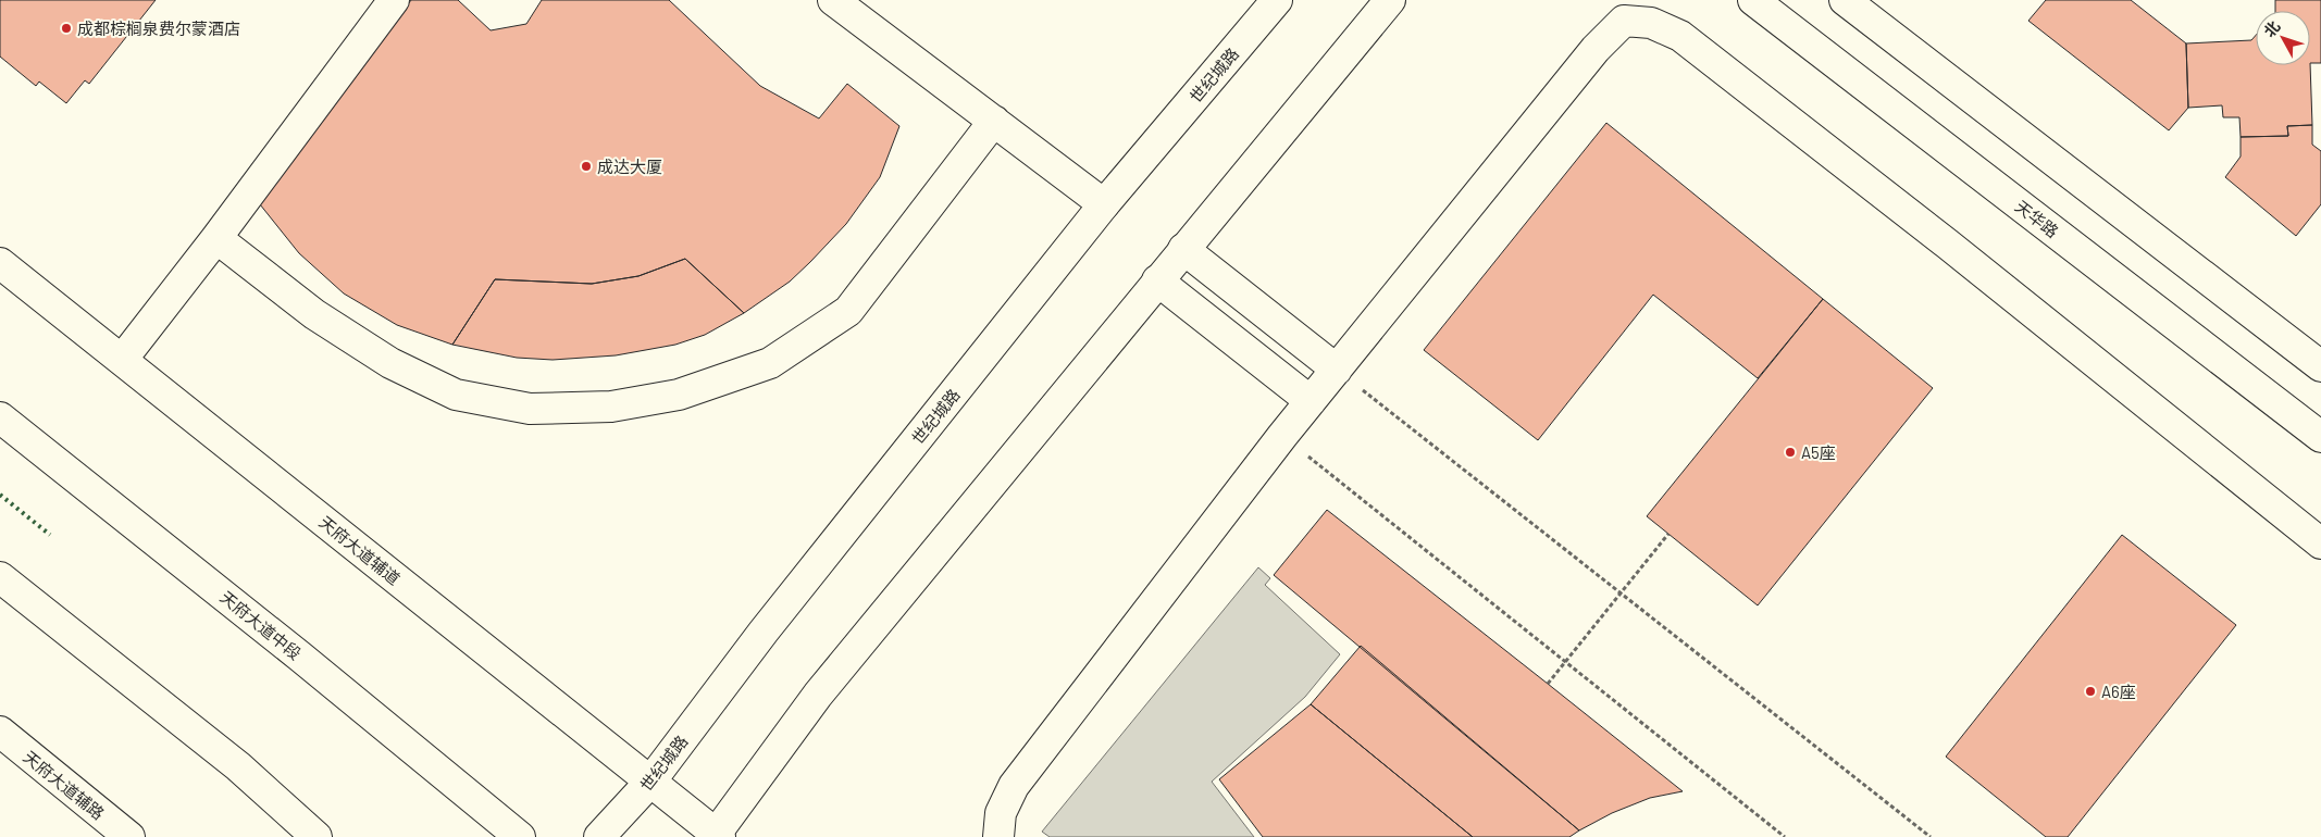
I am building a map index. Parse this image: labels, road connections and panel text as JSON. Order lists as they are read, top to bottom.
{
  "streets": {
    "main road": [
      "世纪城路",
      "天华路",
      "天府大道辅道",
      "天府大道中段",
      "天府大道辅路"
    ]
  },
  "crossings": [
    ["世纪城路", "天府大道辅道"]
  ],
  "places": [
    "成都棕榈泉费尔蒙酒店",
    "成达大厦",
    "A5座",
    "A6座"
  ],
  "north": "top left"
}
